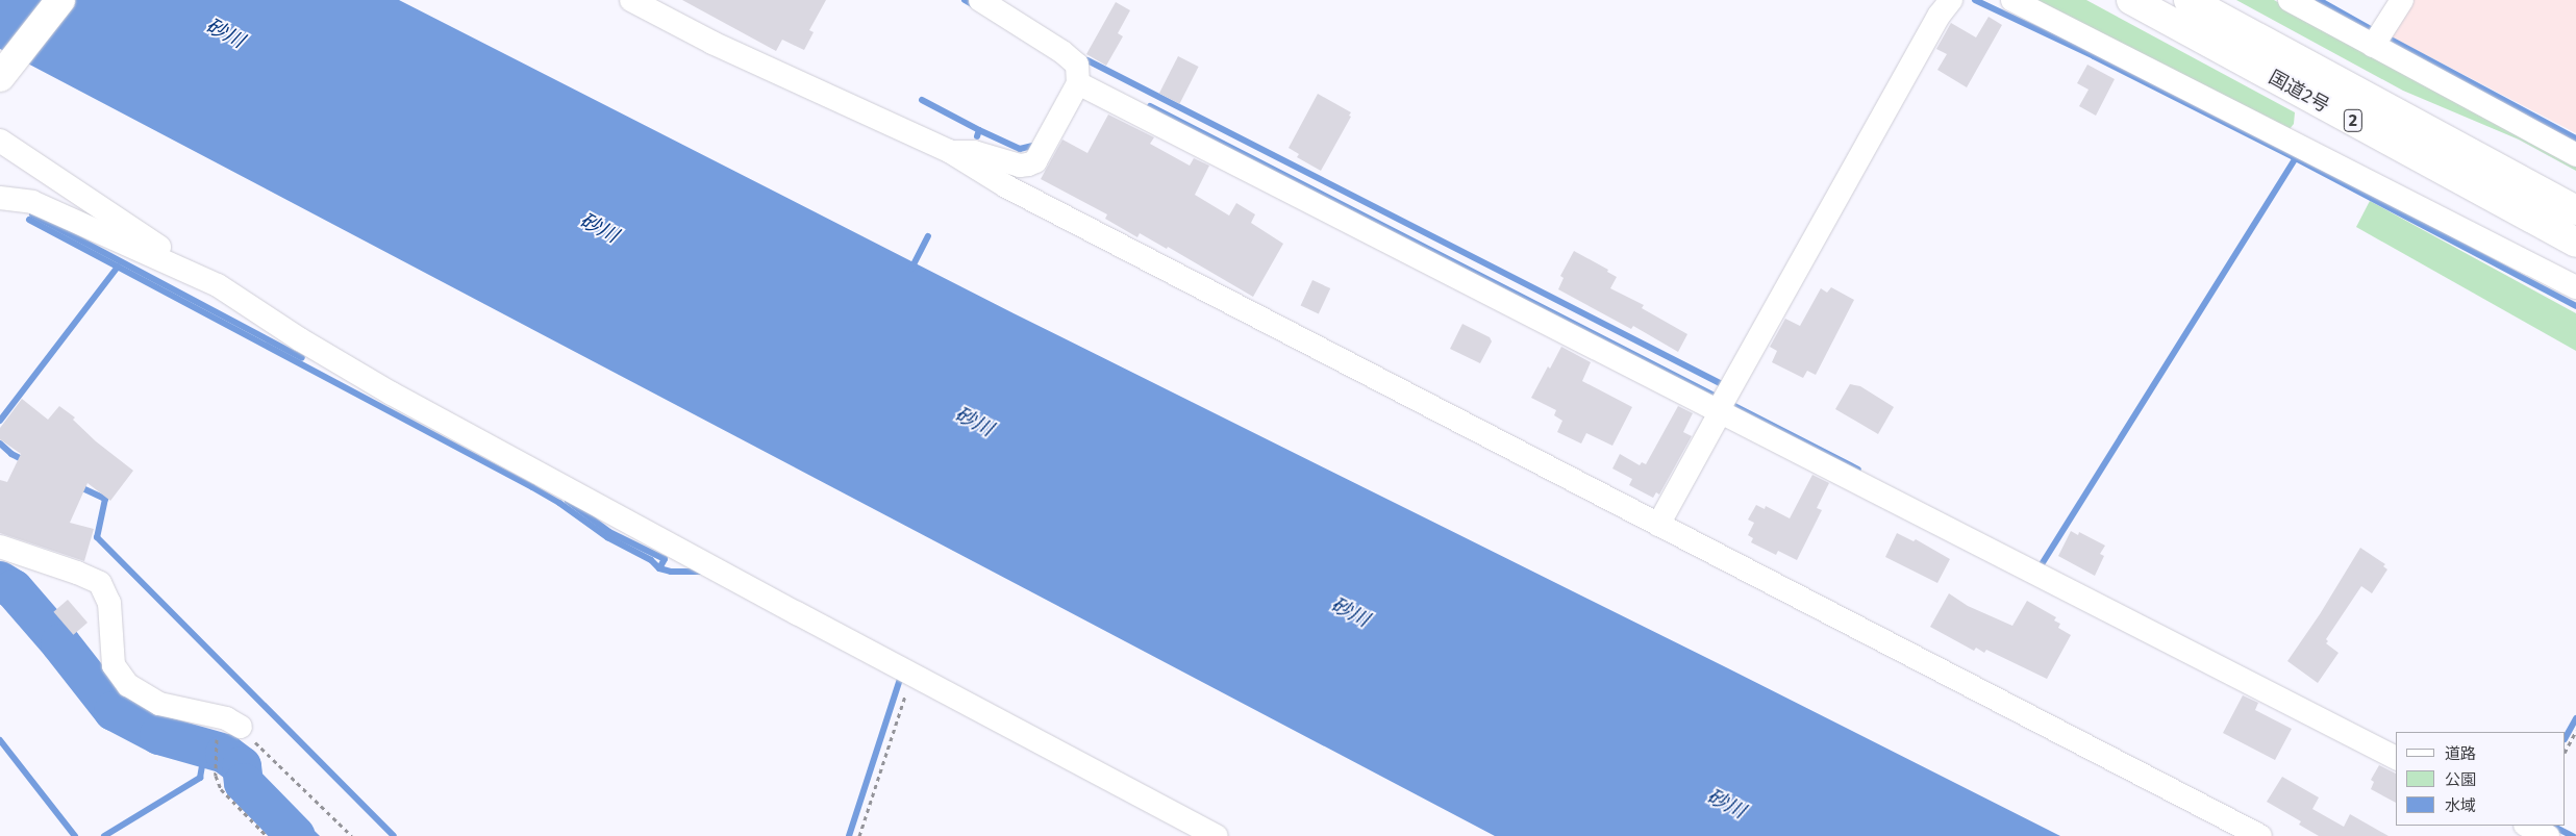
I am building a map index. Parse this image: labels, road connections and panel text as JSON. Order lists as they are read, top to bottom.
{
  "streets": {
    "main road": ["国道2号", "2"]
  },
  "water": ["砂川"],
  "legend": ["道路", "公園", "水域"]
}
